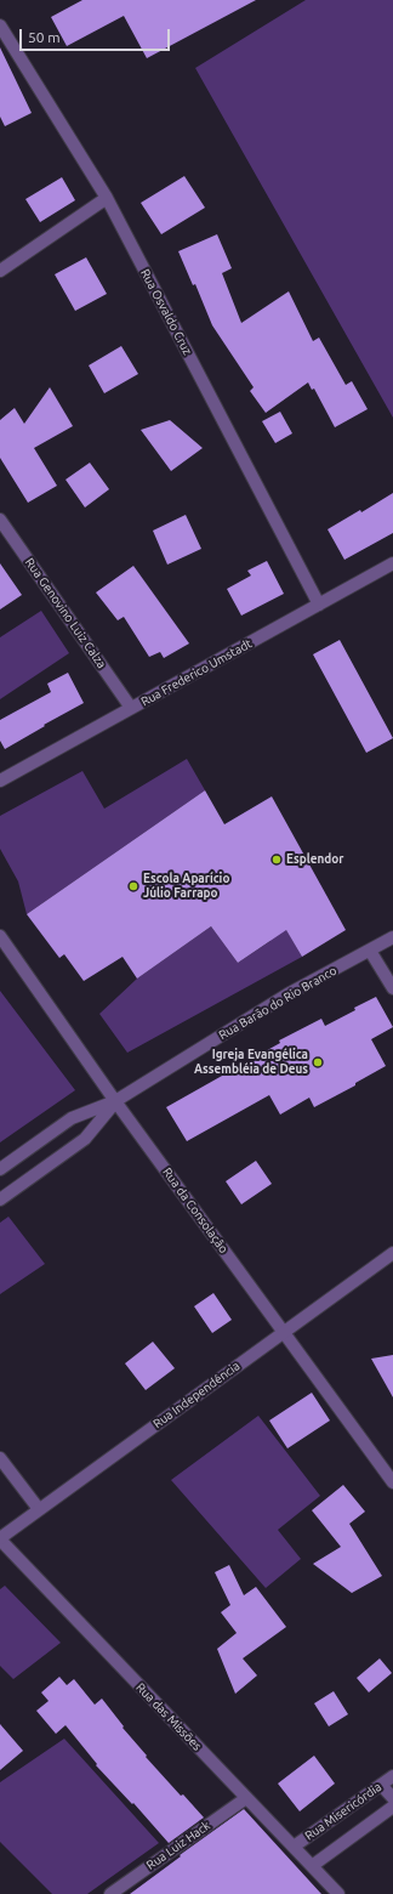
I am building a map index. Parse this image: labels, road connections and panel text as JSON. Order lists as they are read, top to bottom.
{
  "streets": {
    "street": [
      "Rua Osvaldo Cruz",
      "Rua Genovino Luiz Calza",
      "Rua Frederico Umstadt",
      "Rua Barão do Rio Branco",
      "Rua da Consolação",
      "Rua Independência",
      "Rua das Missões",
      "Rua Misericórdia",
      "Rua Luiz Hack"
    ]
  },
  "crossings": [
    ["Rua Osvaldo Cruz", "Rua Frederico Umstadt"],
    ["Rua Genovino Luiz Calza", "Rua Frederico Umstadt"],
    ["Rua Barão do Rio Branco", "Rua da Consolação"],
    ["Rua da Consolação", "Rua Independência"],
    ["Rua Independência", "Rua das Missões"],
    ["Rua das Missões", "Rua Misericórdia"],
    ["Rua das Missões", "Rua Luiz Hack"]
  ],
  "places": ["Esplendor", "Escola Aparício Júlio Farrapo", "Igreja Evangélica Assembléia de Deus"],
  "scale_bar": "50 m"
}
